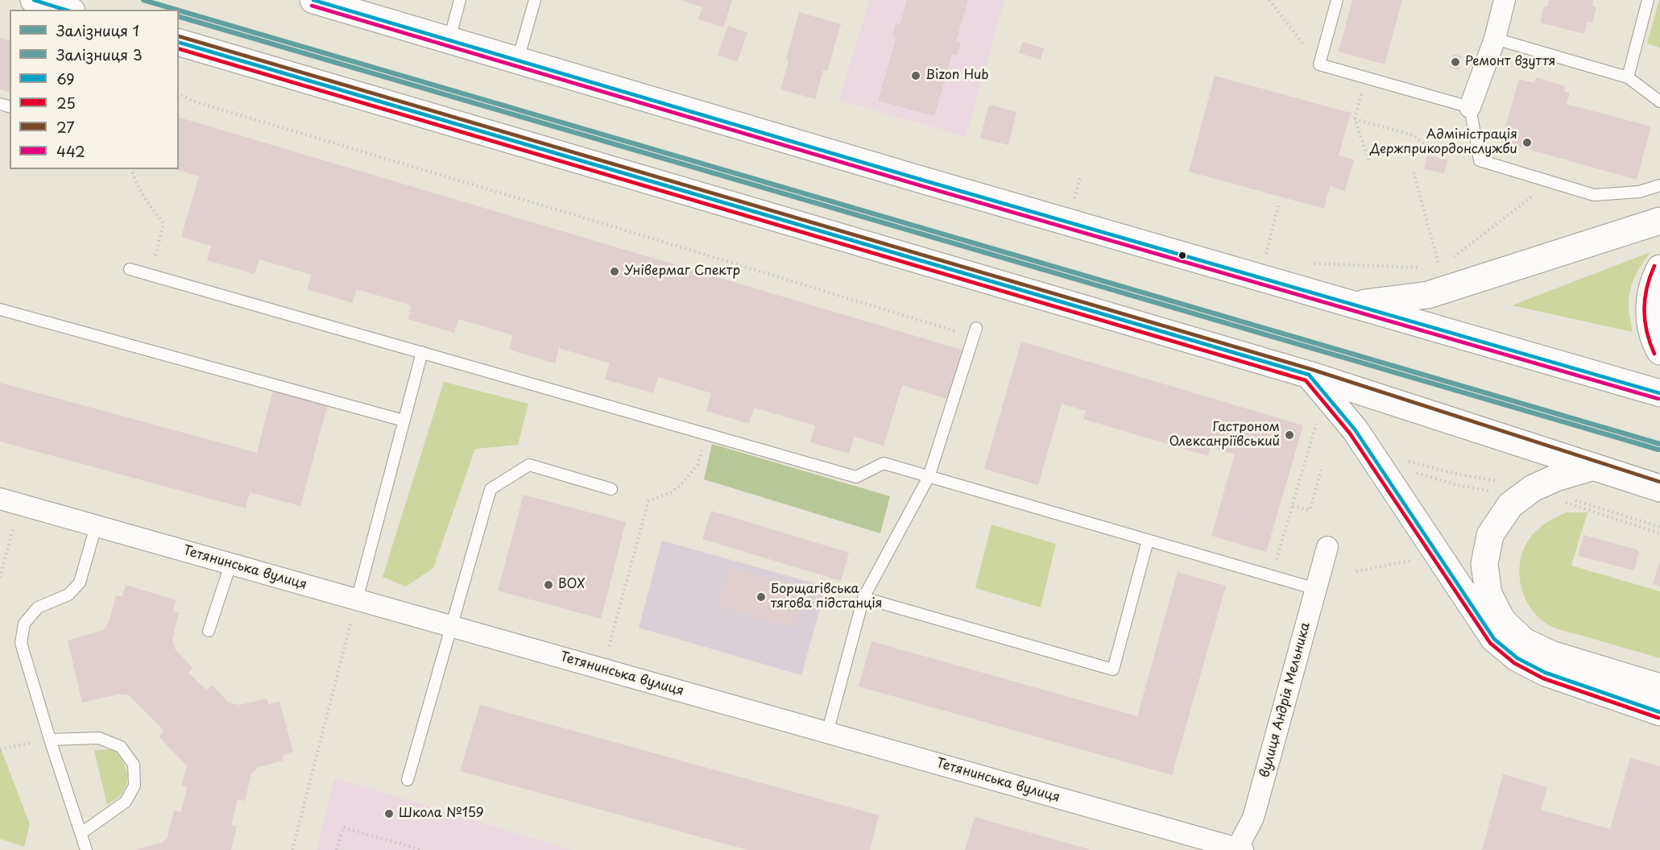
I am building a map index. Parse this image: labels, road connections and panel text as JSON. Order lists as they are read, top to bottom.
{
  "streets": {
    "street": ["Тетянинська вулиця", "вулиця Андрія Мельника"]
  },
  "crossings": [
    ["Тетянинська вулиця", "вулиця Андрія Мельника"]
  ],
  "places": [
    "Ремонт взуття",
    "Bizon Hub",
    "Адміністрація Держприкордонслужби",
    "Універмаг Спектр",
    "Гастроном Олексанріївський",
    "BOX",
    "Борщагівська тягова підстанція",
    "Школа №159"
  ],
  "lines": [
    "rail line 1",
    "transit line 69",
    "transit line 442",
    "rail line 3",
    "transit line 27",
    "transit line 25"
  ],
  "legend": [
    "Залізниця 1",
    "Залізниця 3",
    "69",
    "25",
    "27",
    "442"
  ]
}
